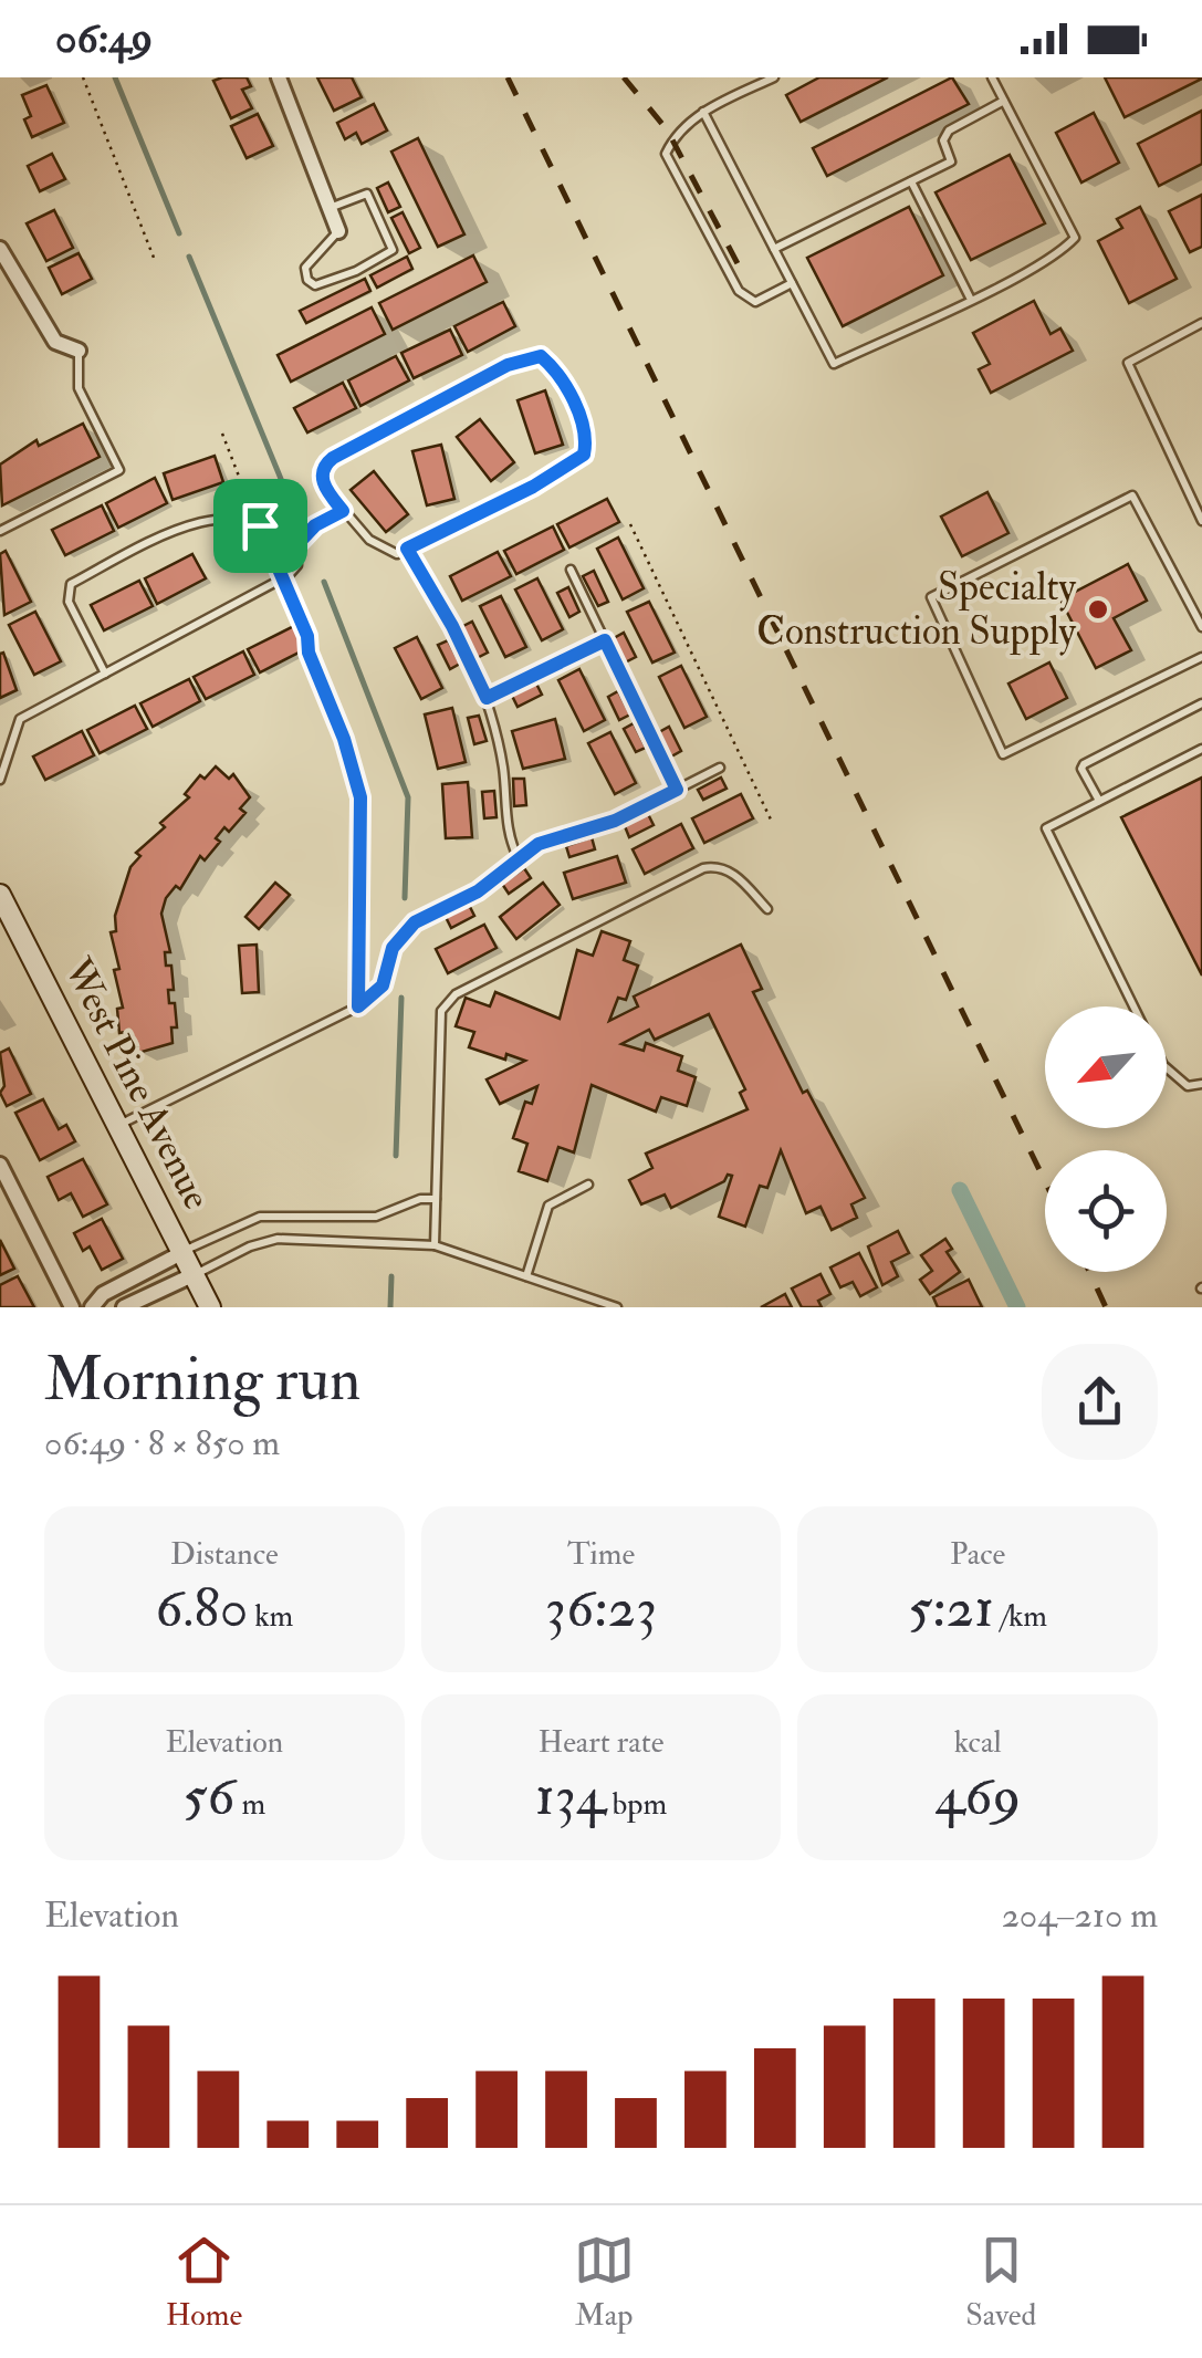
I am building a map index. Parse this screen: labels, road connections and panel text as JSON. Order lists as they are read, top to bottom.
{
  "streets": {
    "street": ["West Pine Avenue"]
  },
  "places": ["Specialty Construction Supply"],
  "north": "bottom left",
  "page": {
    "status": "06:49",
    "heading": ["Morning run", "06:49 · 8 × 850 m"],
    "stats": [
      ["Distance", "6.80 km"],
      ["Time", "36:23"],
      ["Pace", "5:21 /km"],
      ["Elevation", "56 m"],
      ["Heart rate", "134 bpm"],
      ["kcal", "469"]
    ],
    "chart": ["Elevation", "204–210 m"],
    "tabs": ["Home", "Map", "Saved"]
  }
}
